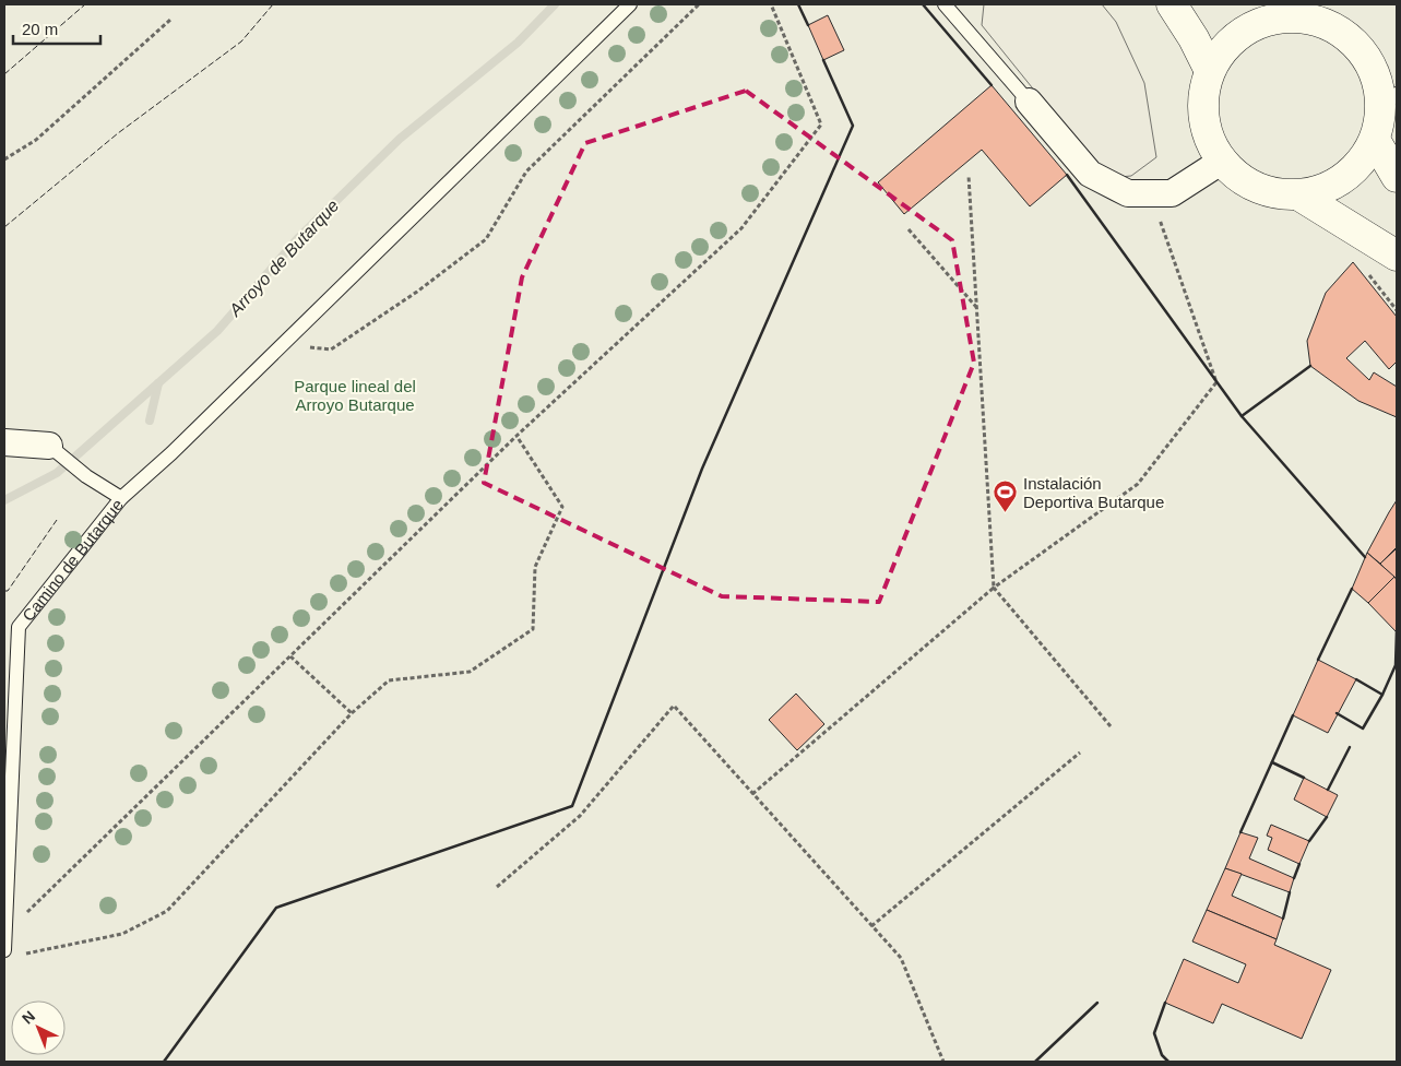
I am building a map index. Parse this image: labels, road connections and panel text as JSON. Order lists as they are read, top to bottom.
{
  "streets": {
    "street": ["Camino de Butarque"]
  },
  "water": ["Arroyo de Butarque"],
  "parks": ["Parque lineal del Arroyo Butarque"],
  "places": {
    "sports": ["Instalación Deportiva Butarque"]
  },
  "scale_bar": "20 m",
  "north": "top left"
}
